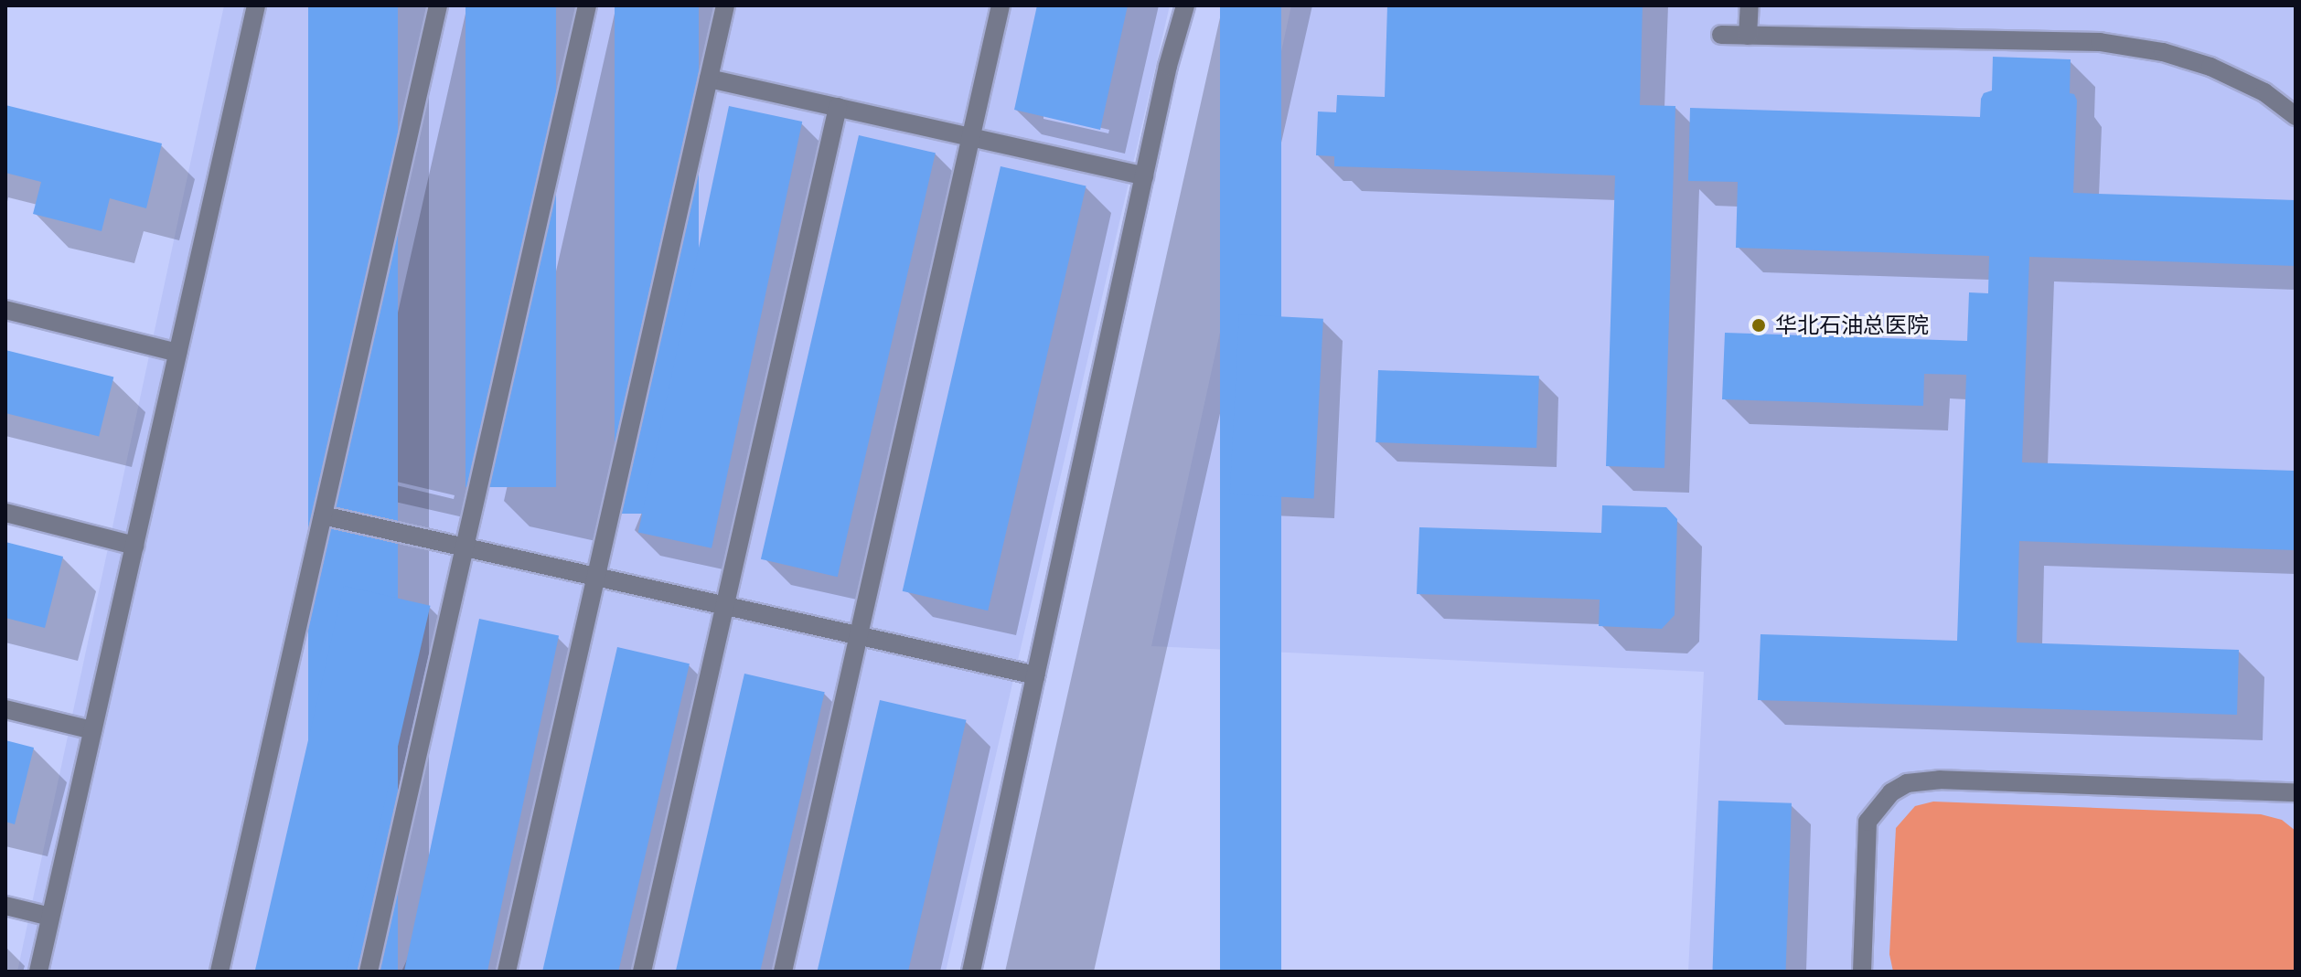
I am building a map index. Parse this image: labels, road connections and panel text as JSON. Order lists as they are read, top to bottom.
{
  "places": ["华北石油总医院"]
}
